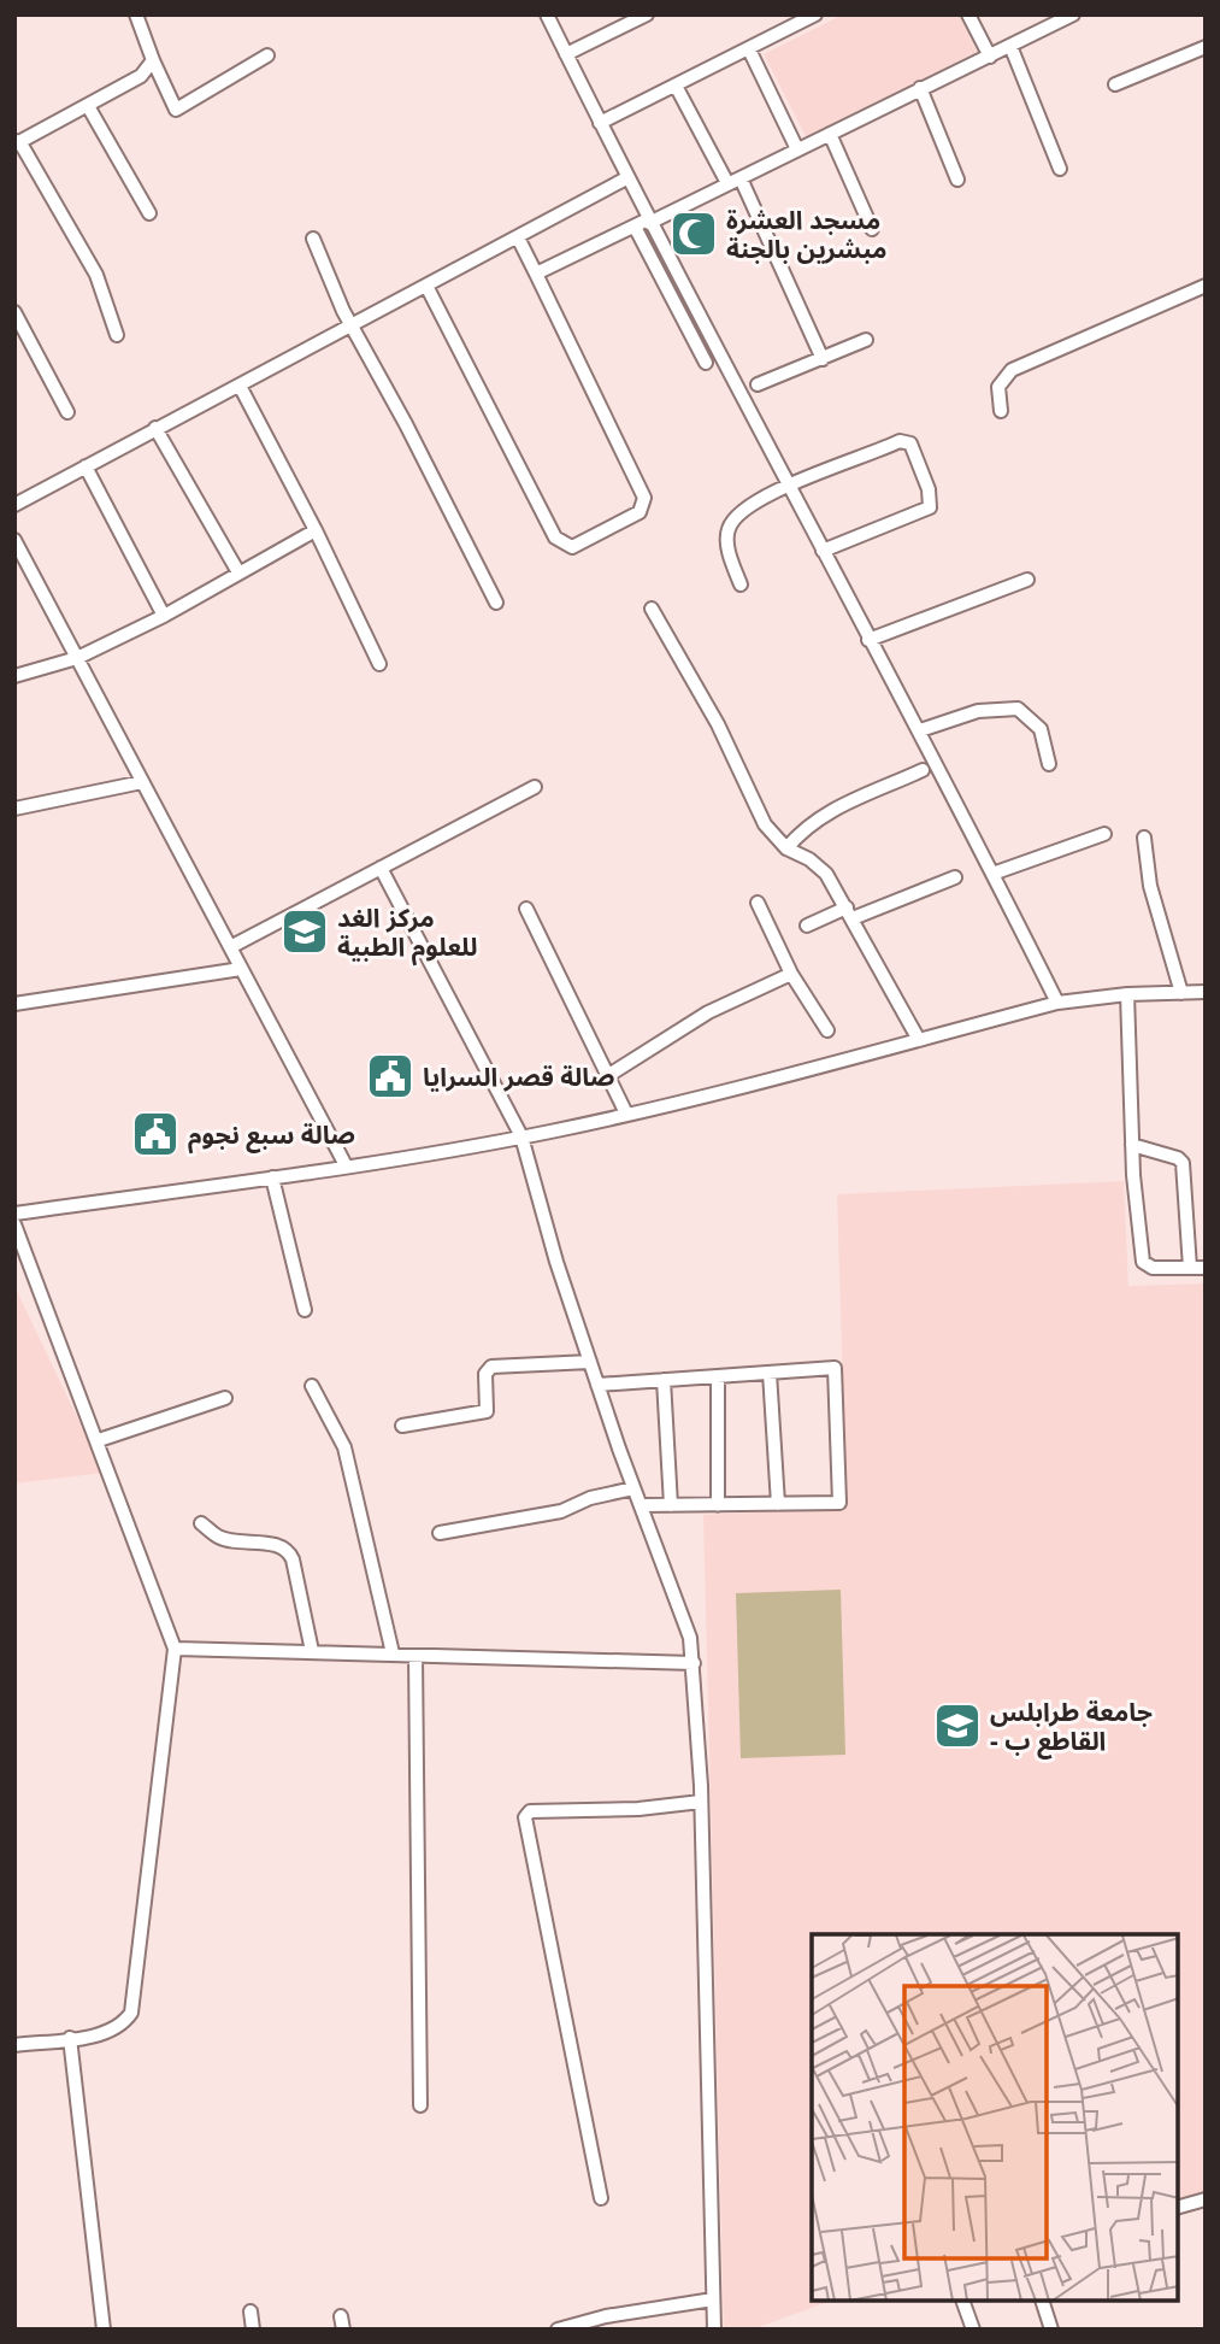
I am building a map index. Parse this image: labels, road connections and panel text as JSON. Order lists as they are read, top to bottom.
{
  "places": {
    "mosque": ["مسجد العشرة مبشرين بالجنة"],
    "school or university": ["مركز الغد للعلوم الطبية", "جامعة طرابلس - القاطع ب"],
    "public building": ["صالة قصر السرايا", "صالة سبع نجوم"]
  }
}
